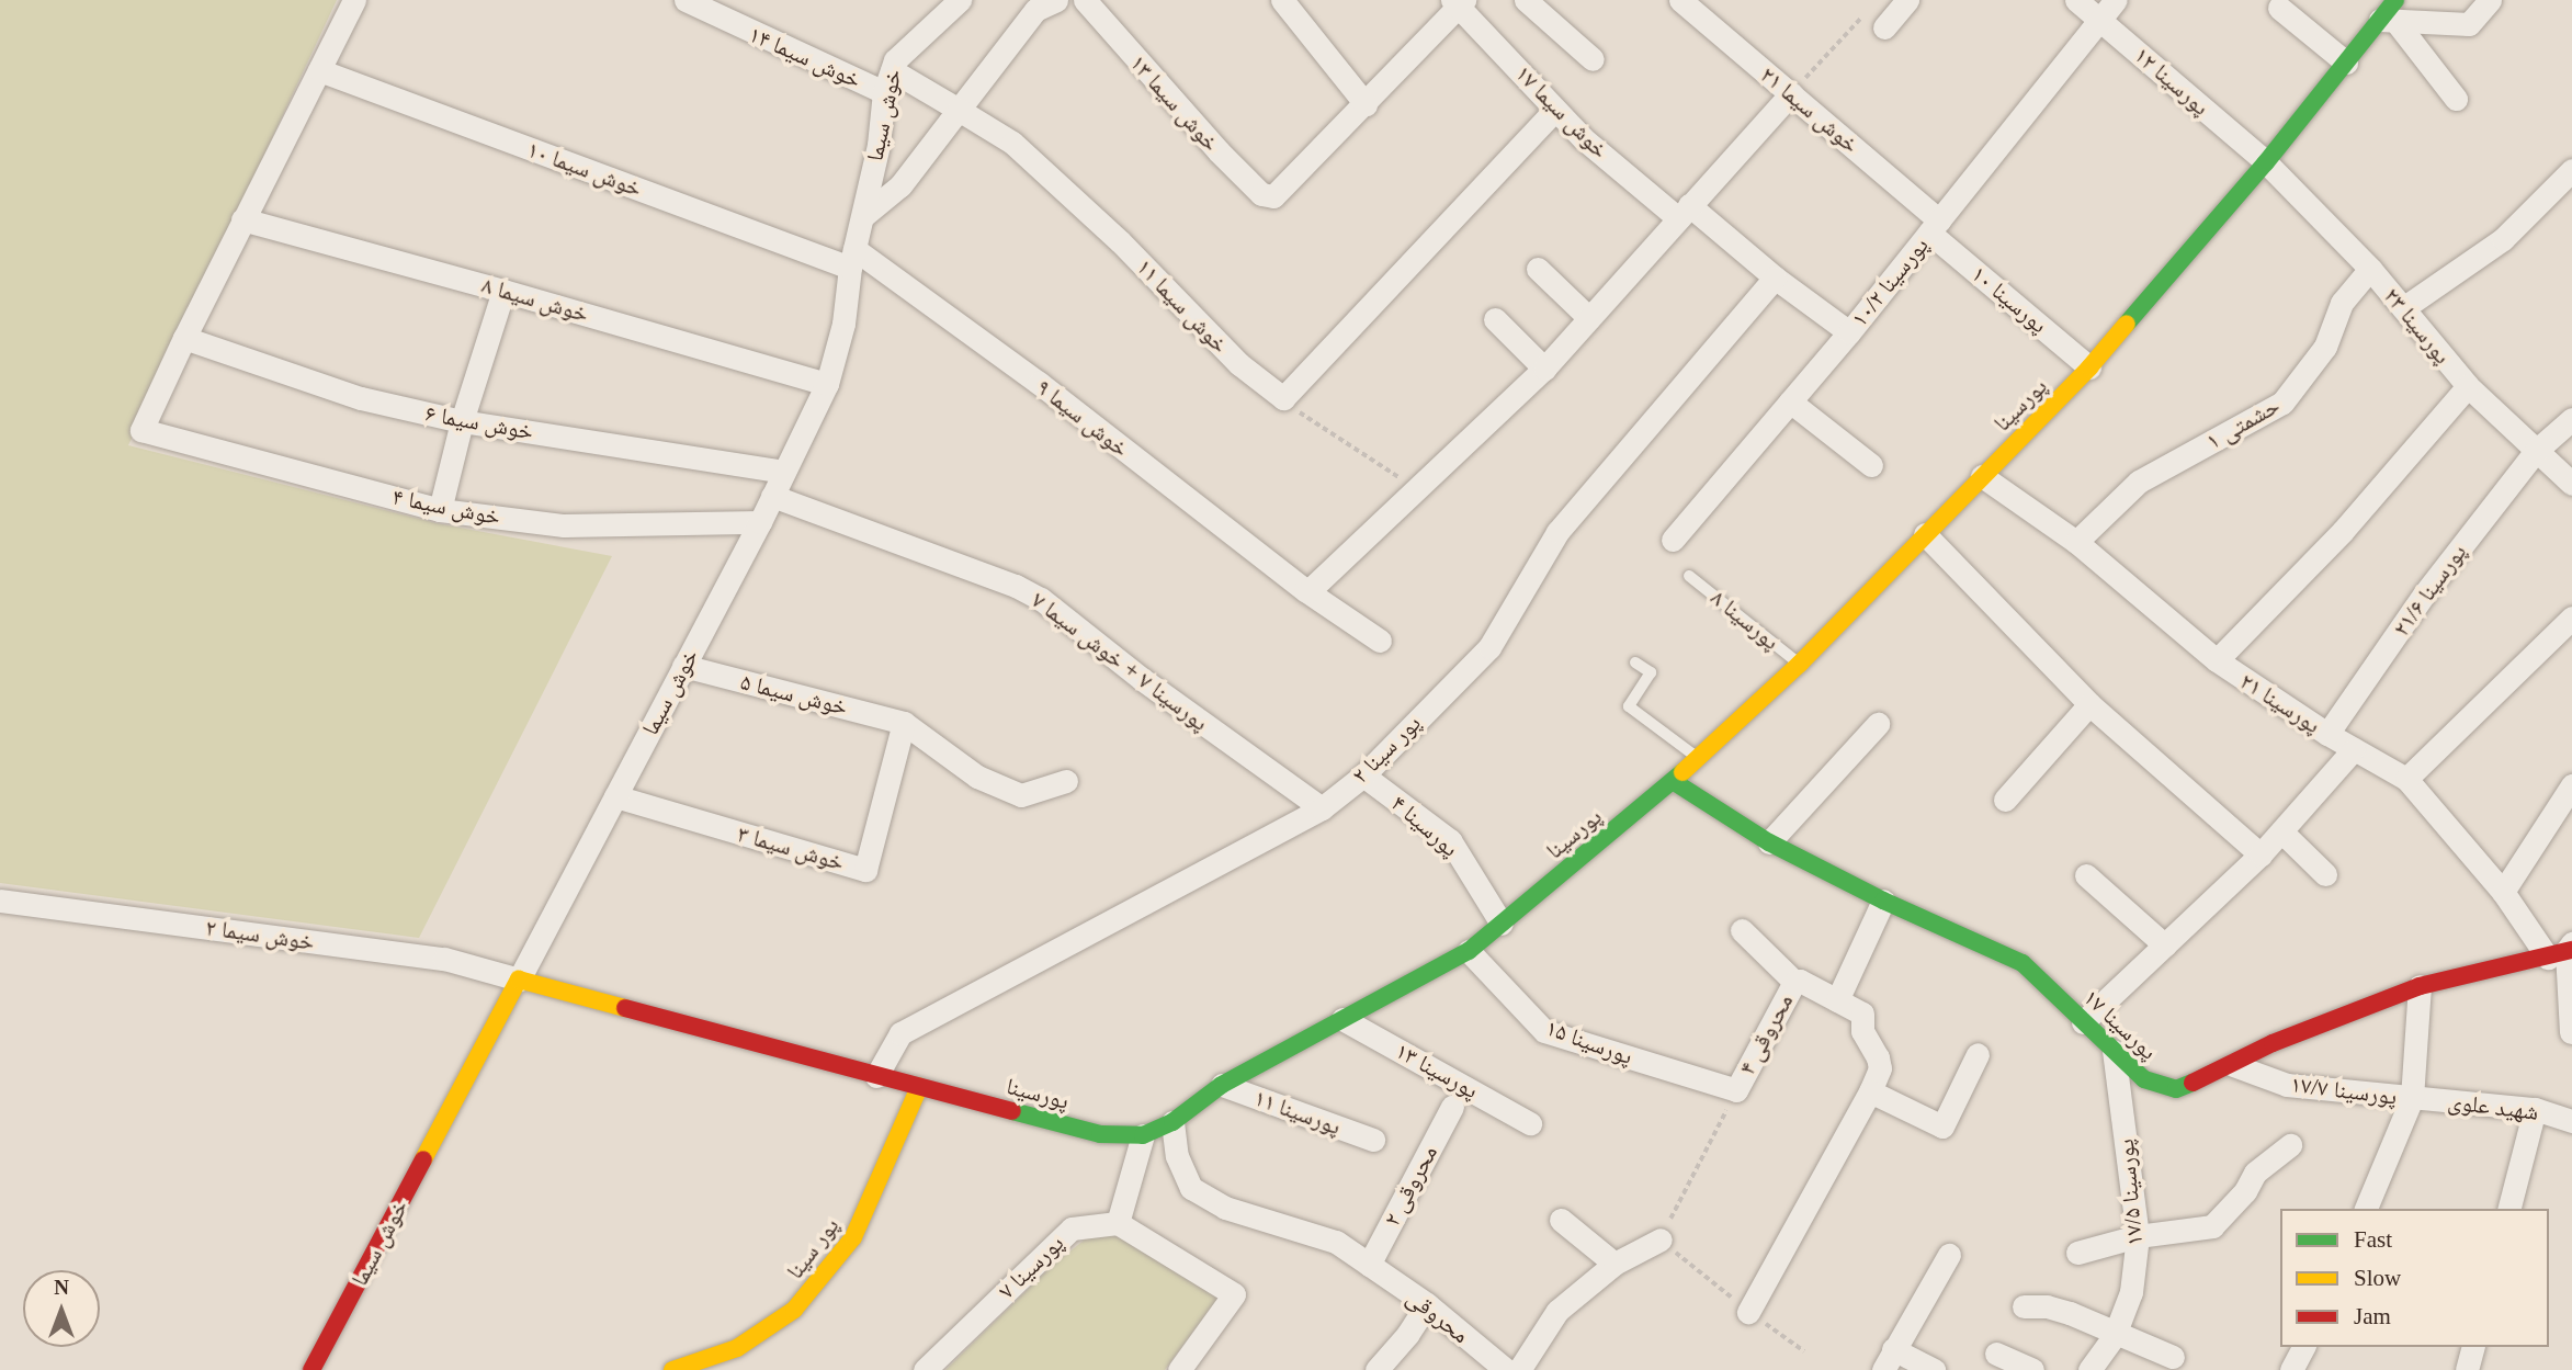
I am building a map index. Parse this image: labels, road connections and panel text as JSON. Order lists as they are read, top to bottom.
{
  "streets": {
    "street": [
      "خوش سیما ۱۴",
      "پورسینا ۱۲",
      "خوش سیما ۱۳",
      "خوش سیما ۲۱",
      "خوش سیما ۱۷",
      "خوش سیما",
      "خوش سیما ۱۰",
      "پورسینا ۱۰/۲",
      "خوش سیما ۸",
      "پورسینا ۱۰",
      "خوش سیما ۱۱",
      "پورسینا ۲۳",
      "پورسینا",
      "خوش سیما ۹",
      "خوش سیما ۶",
      "حشمتی ۱",
      "خوش سیما ۴",
      "پورسینا ۲۱/۶",
      "پورسینا ۷ + خوش سیما ۷",
      "خوش سیما ۵",
      "پورسینا ۲۱",
      "پور سینا ۲",
      "پورسینا ۴",
      "خوش سیما ۳",
      "خوش سیما ۲",
      "پورسینا ۱۷",
      "محروقی ۴",
      "پورسینا ۱۵",
      "پورسینا ۱۳",
      "پورسینا ۱۷/۷",
      "شهید علوی",
      "پورسینا ۱۱",
      "محروقی ۲",
      "پورسینا ۱۷/۵",
      "پور سینا",
      "پورسینا ۷",
      "محروقی"
    ],
    "lane": ["پورسینا ۸"]
  },
  "crossings": [
    ["خوش سیما ۱۴", "خوش سیما"],
    ["پورسینا ۱۲", "پورسینا ۱۰/۲"],
    ["پورسینا ۱۲", "پورسینا ۲۳"],
    ["پورسینا ۱۲", "پورسینا"],
    ["خوش سیما ۲۱", "پورسینا ۱۰/۲"],
    ["خوش سیما ۲۱", "پورسینا ۱۰"],
    ["خوش سیما ۱۷", "پورسینا ۱۰/۲"],
    ["خوش سیما ۱۷", "پور سینا ۲"],
    ["خوش سیما", "خوش سیما ۱۰"],
    ["خوش سیما", "خوش سیما ۸"],
    ["خوش سیما", "خوش سیما ۱۱"],
    ["خوش سیما", "پورسینا"],
    ["خوش سیما", "خوش سیما ۹"],
    ["خوش سیما", "خوش سیما ۶"],
    ["خوش سیما", "خوش سیما ۴"],
    ["خوش سیما", "پورسینا ۷ + خوش سیما ۷"],
    ["خوش سیما", "خوش سیما ۵"],
    ["خوش سیما", "خوش سیما ۳"],
    ["خوش سیما", "خوش سیما ۲"],
    ["خوش سیما ۱۰", "خوش سیما ۹"],
    ["پورسینا ۱۰/۲", "پورسینا ۱۰"],
    ["پورسینا ۱۰", "پورسینا"],
    ["پورسینا ۲۳", "پورسینا"],
    ["پورسینا ۲۳", "حشمتی ۱"],
    ["پورسینا ۲۳", "پورسینا ۲۱/۶"],
    ["پورسینا", "پورسینا ۸"],
    ["پورسینا", "پورسینا ۲۱"],
    ["پورسینا", "پور سینا ۲"],
    ["پورسینا", "پورسینا ۴"],
    ["پورسینا", "خوش سیما ۲"],
    ["پورسینا", "پورسینا ۱۷"],
    ["پورسینا", "پورسینا ۱۵"],
    ["پورسینا", "پورسینا ۱۳"],
    ["پورسینا", "پورسینا ۱۱"],
    ["پورسینا", "پور سینا"],
    ["پورسینا", "محروقی"],
    ["خوش سیما ۶", "خوش سیما ۴"],
    ["حشمتی ۱", "پورسینا ۲۱"],
    ["پورسینا ۲۱/۶", "پورسینا ۲۱"],
    ["پورسینا ۷ + خوش سیما ۷", "پور سینا ۲"],
    ["خوش سیما ۵", "خوش سیما ۳"],
    ["پورسینا ۲۱", "پورسینا ۱۷"],
    ["پور سینا ۲", "پورسینا ۴"],
    ["پورسینا ۱۷", "پورسینا ۱۷/۷"],
    ["پورسینا ۱۷", "پورسینا ۱۷/۵"],
    ["محروقی ۴", "پورسینا ۱۵"],
    ["پورسینا ۱۷/۷", "شهید علوی"],
    ["محروقی ۲", "محروقی"]
  ],
  "legend": ["Fast", "Slow", "Jam"],
  "north": "top"
}
